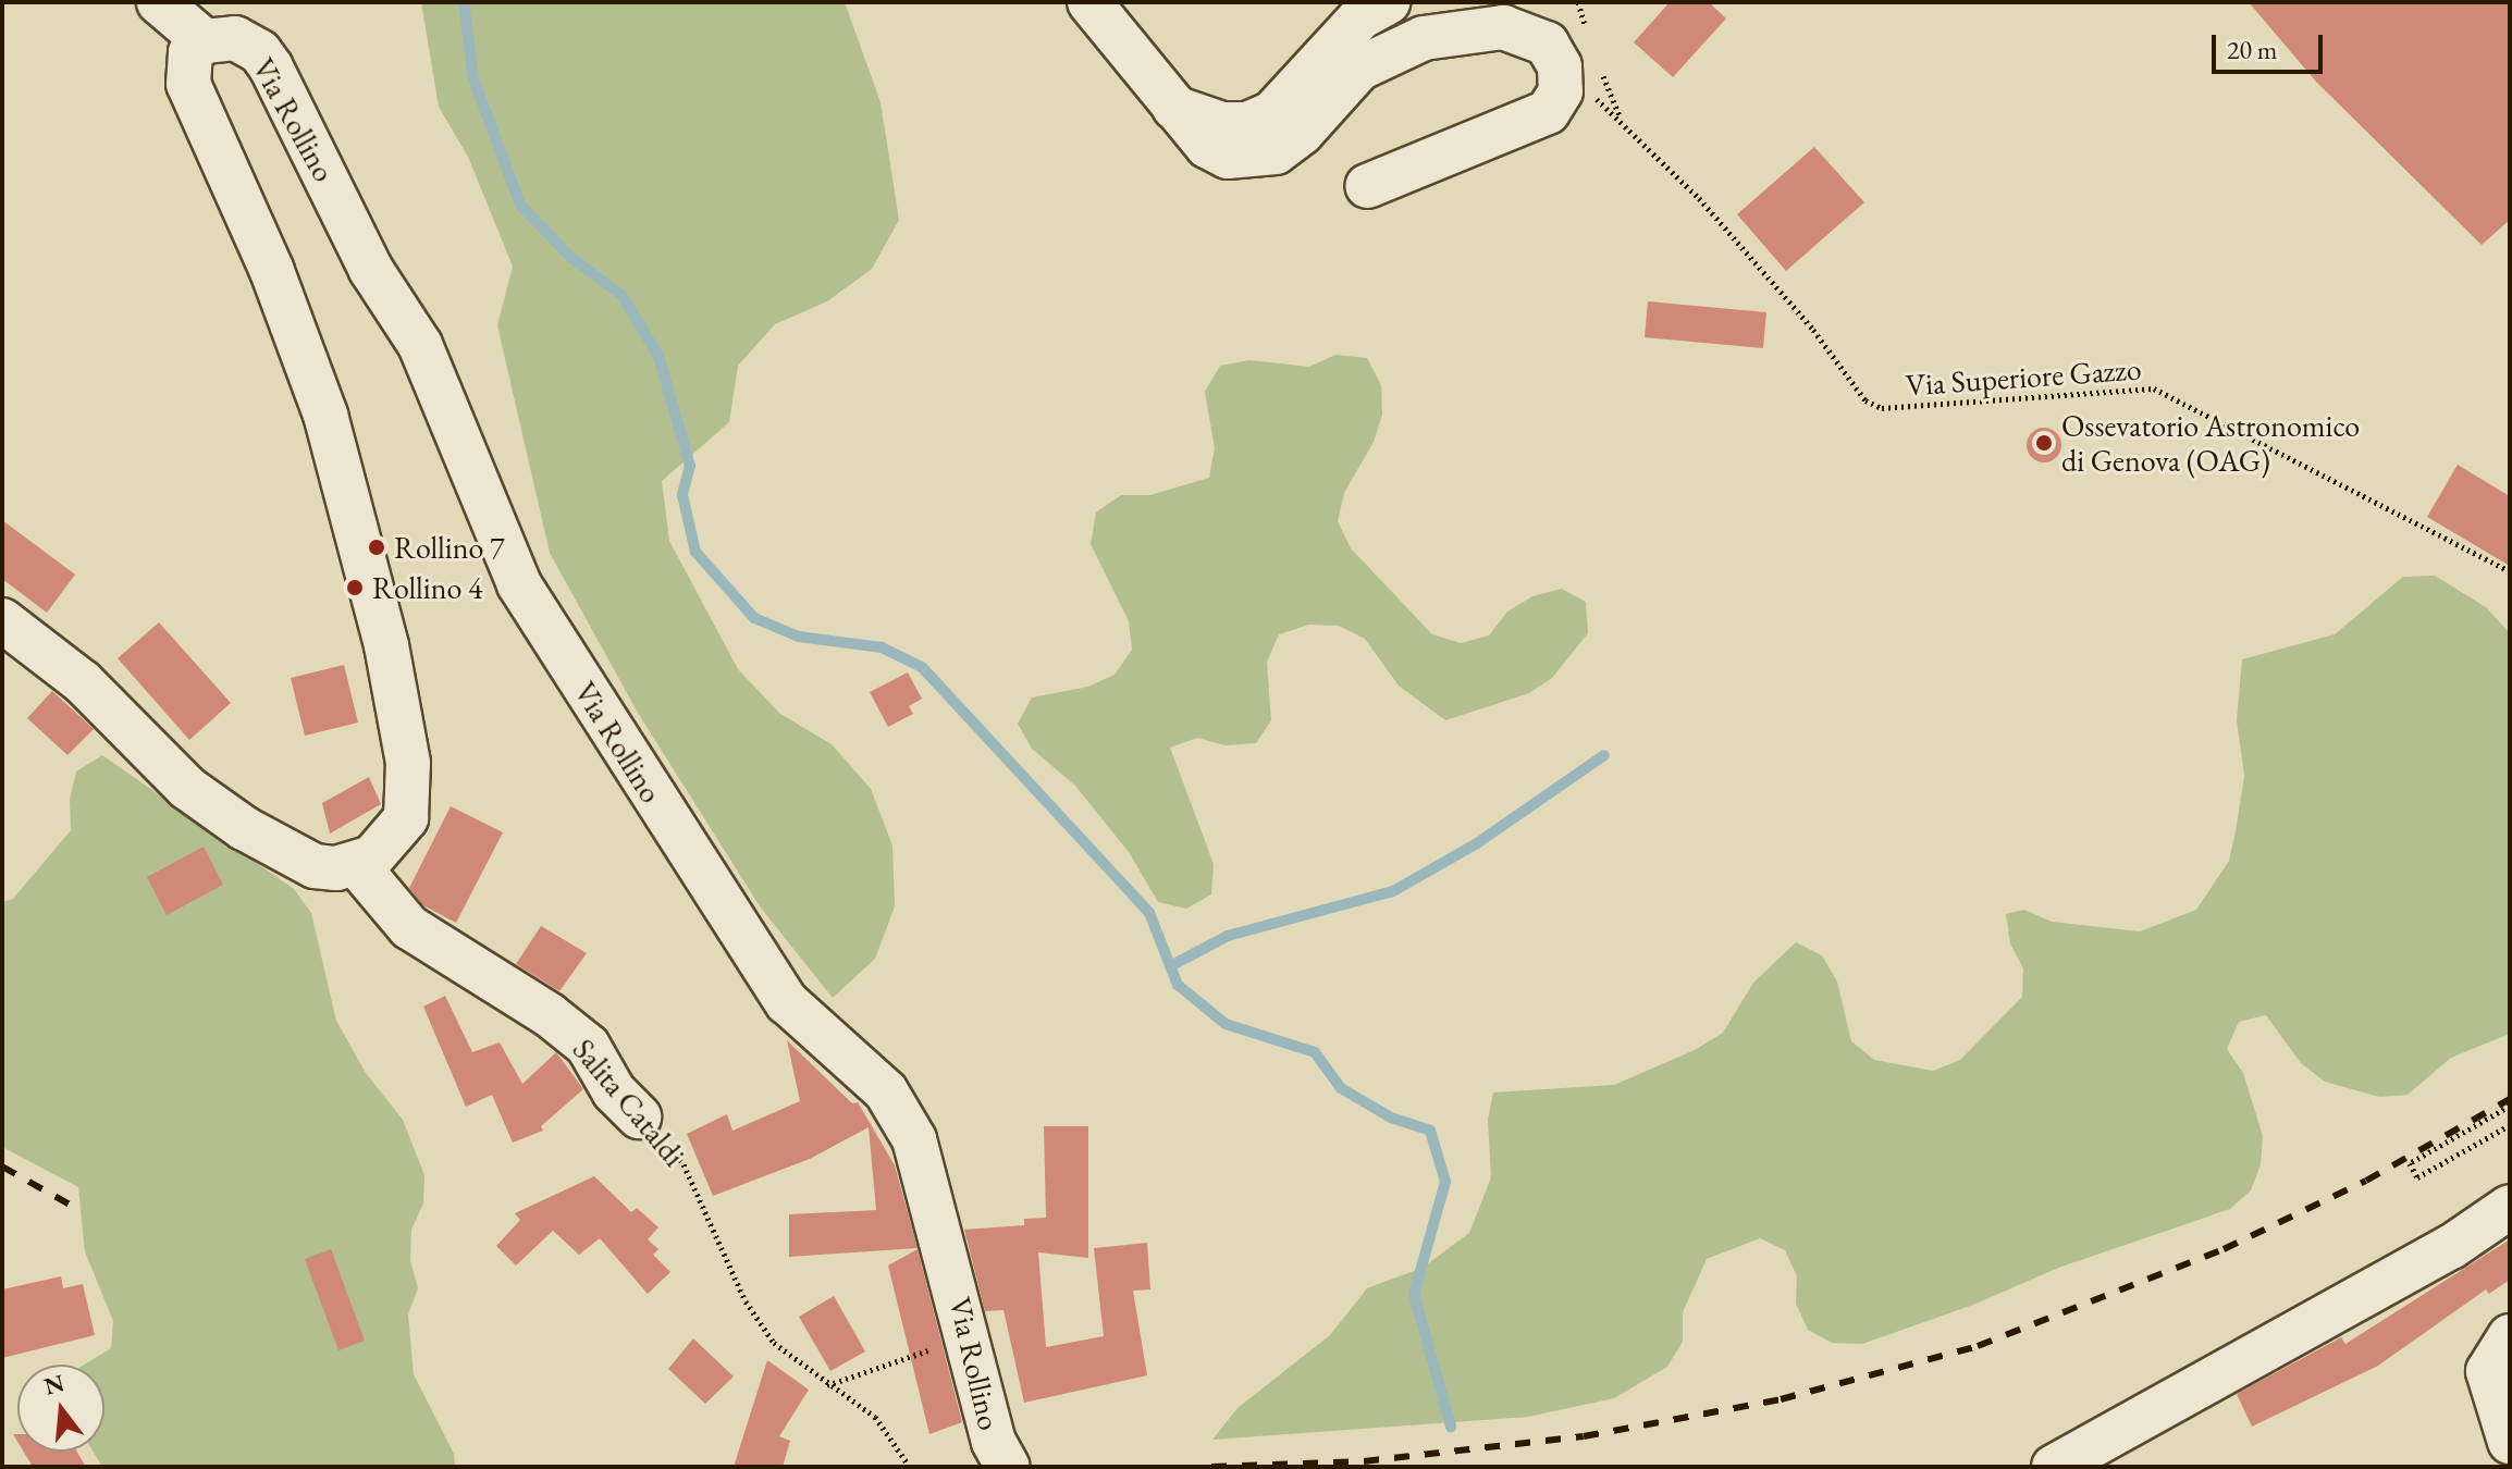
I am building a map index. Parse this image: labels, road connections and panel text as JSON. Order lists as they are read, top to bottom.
{
  "streets": {
    "street": ["Via Rollino", "Salita Cataldi"],
    "path": ["Via Superiore Gazzo"]
  },
  "places": ["Ossevatorio Astronomico di Genova (OAG)", "Rollino 7", "Rollino 4"],
  "scale_bar": "20 m",
  "north": "top"
}
